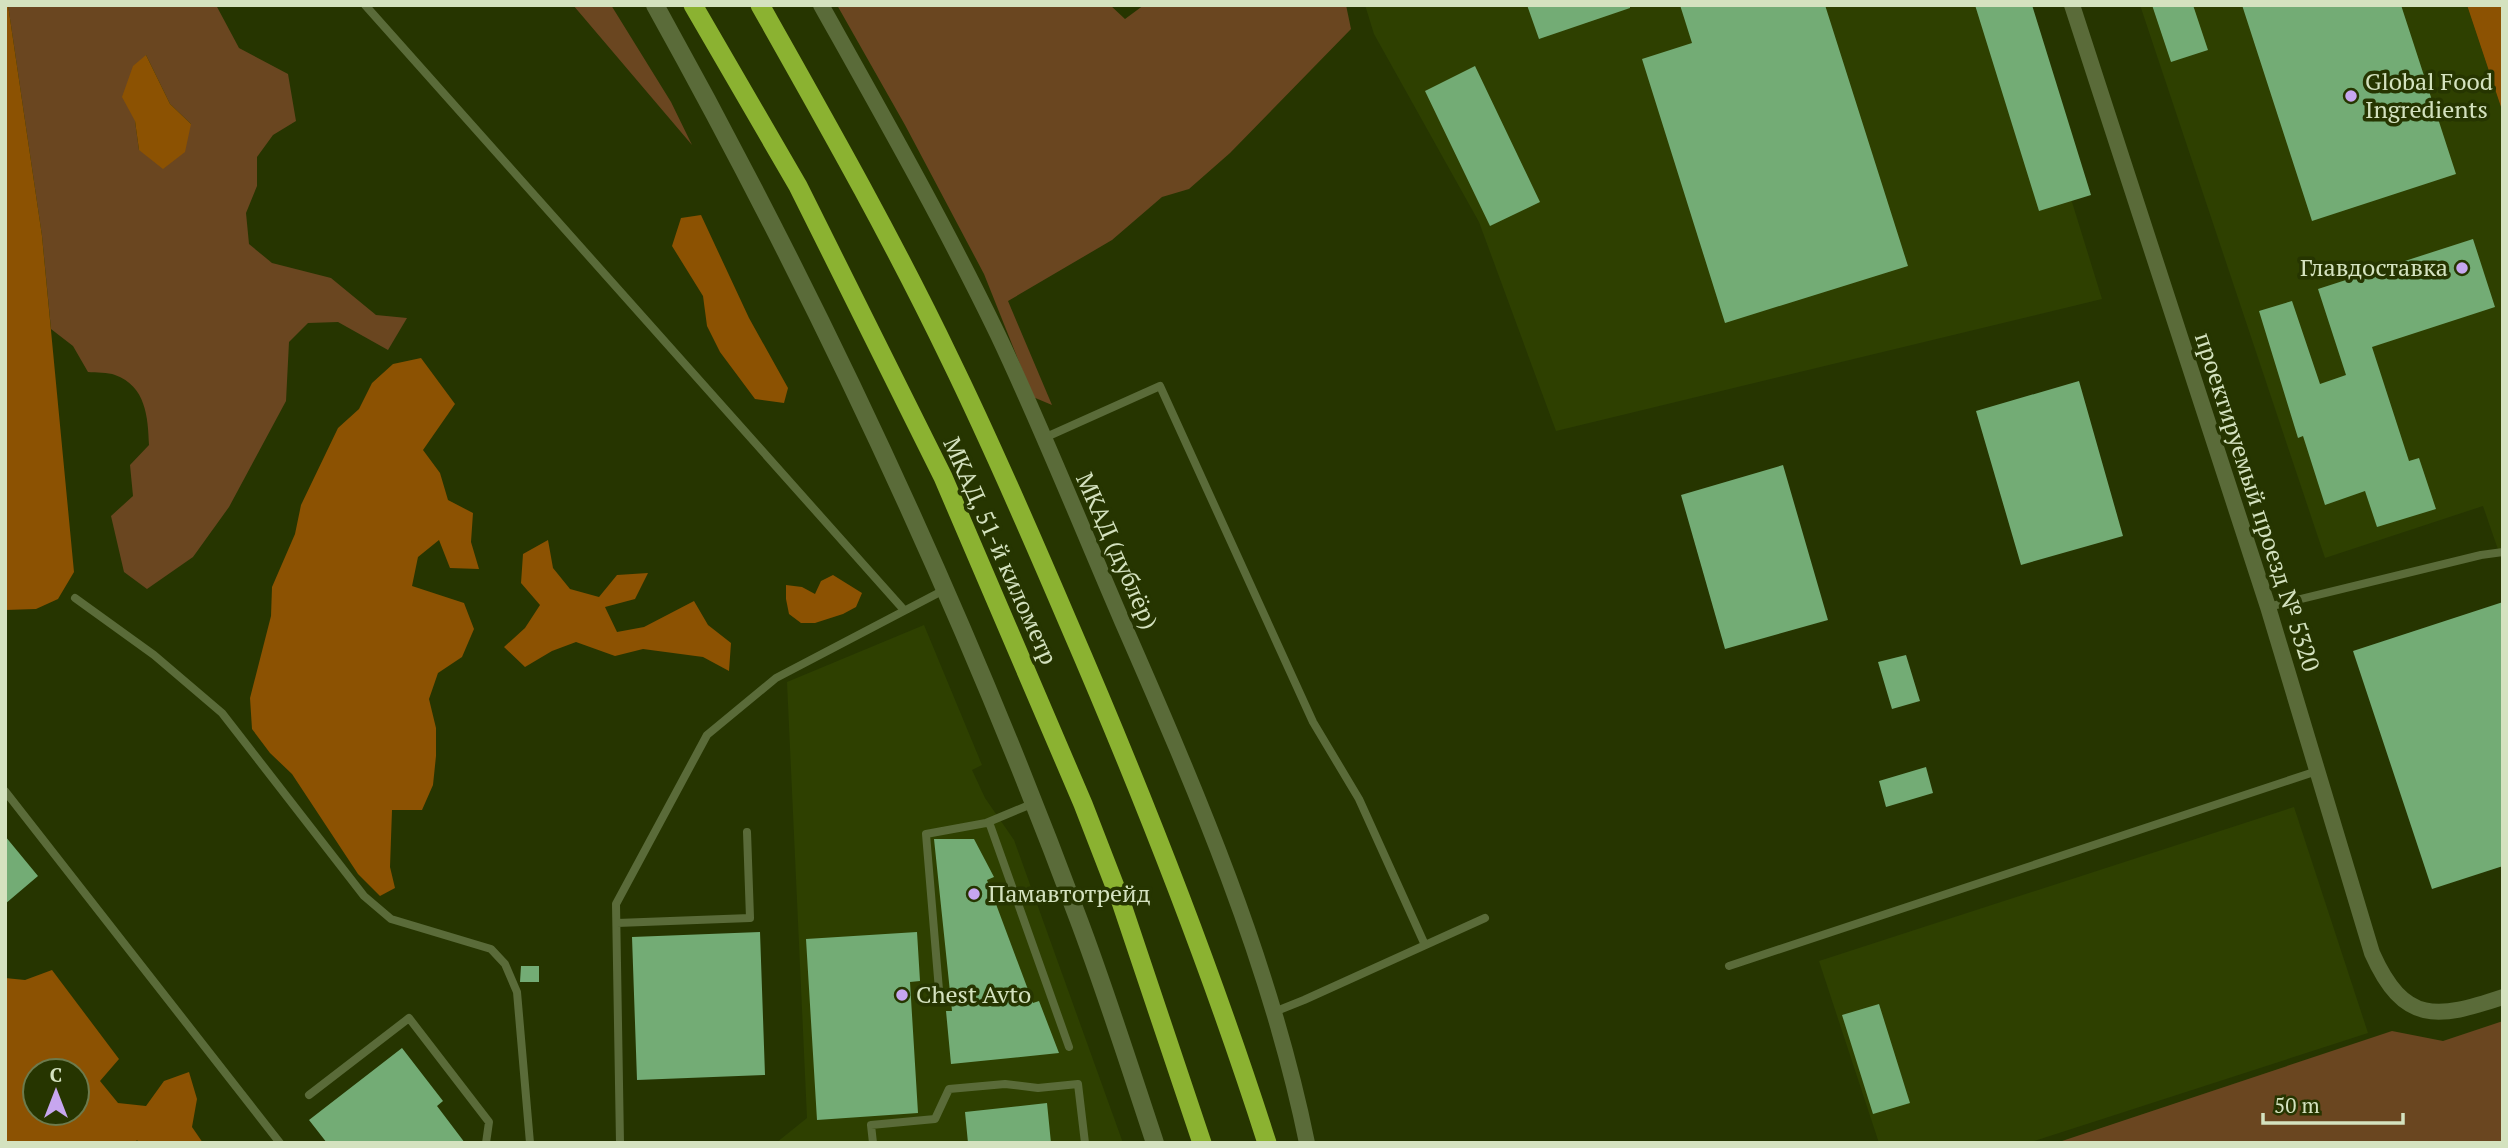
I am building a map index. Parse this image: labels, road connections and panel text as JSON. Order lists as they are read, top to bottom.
{
  "streets": {
    "highway": ["МКАД, 51-й километр"],
    "street": ["проектируемый проезд № 5320", "МКАД (дублёр)"]
  },
  "places": [
    "Global Food Ingredients",
    "Главдоставка",
    "Памавтотрейд",
    "Chest Avto"
  ],
  "scale_bar": "50 m",
  "north": "top"
}
